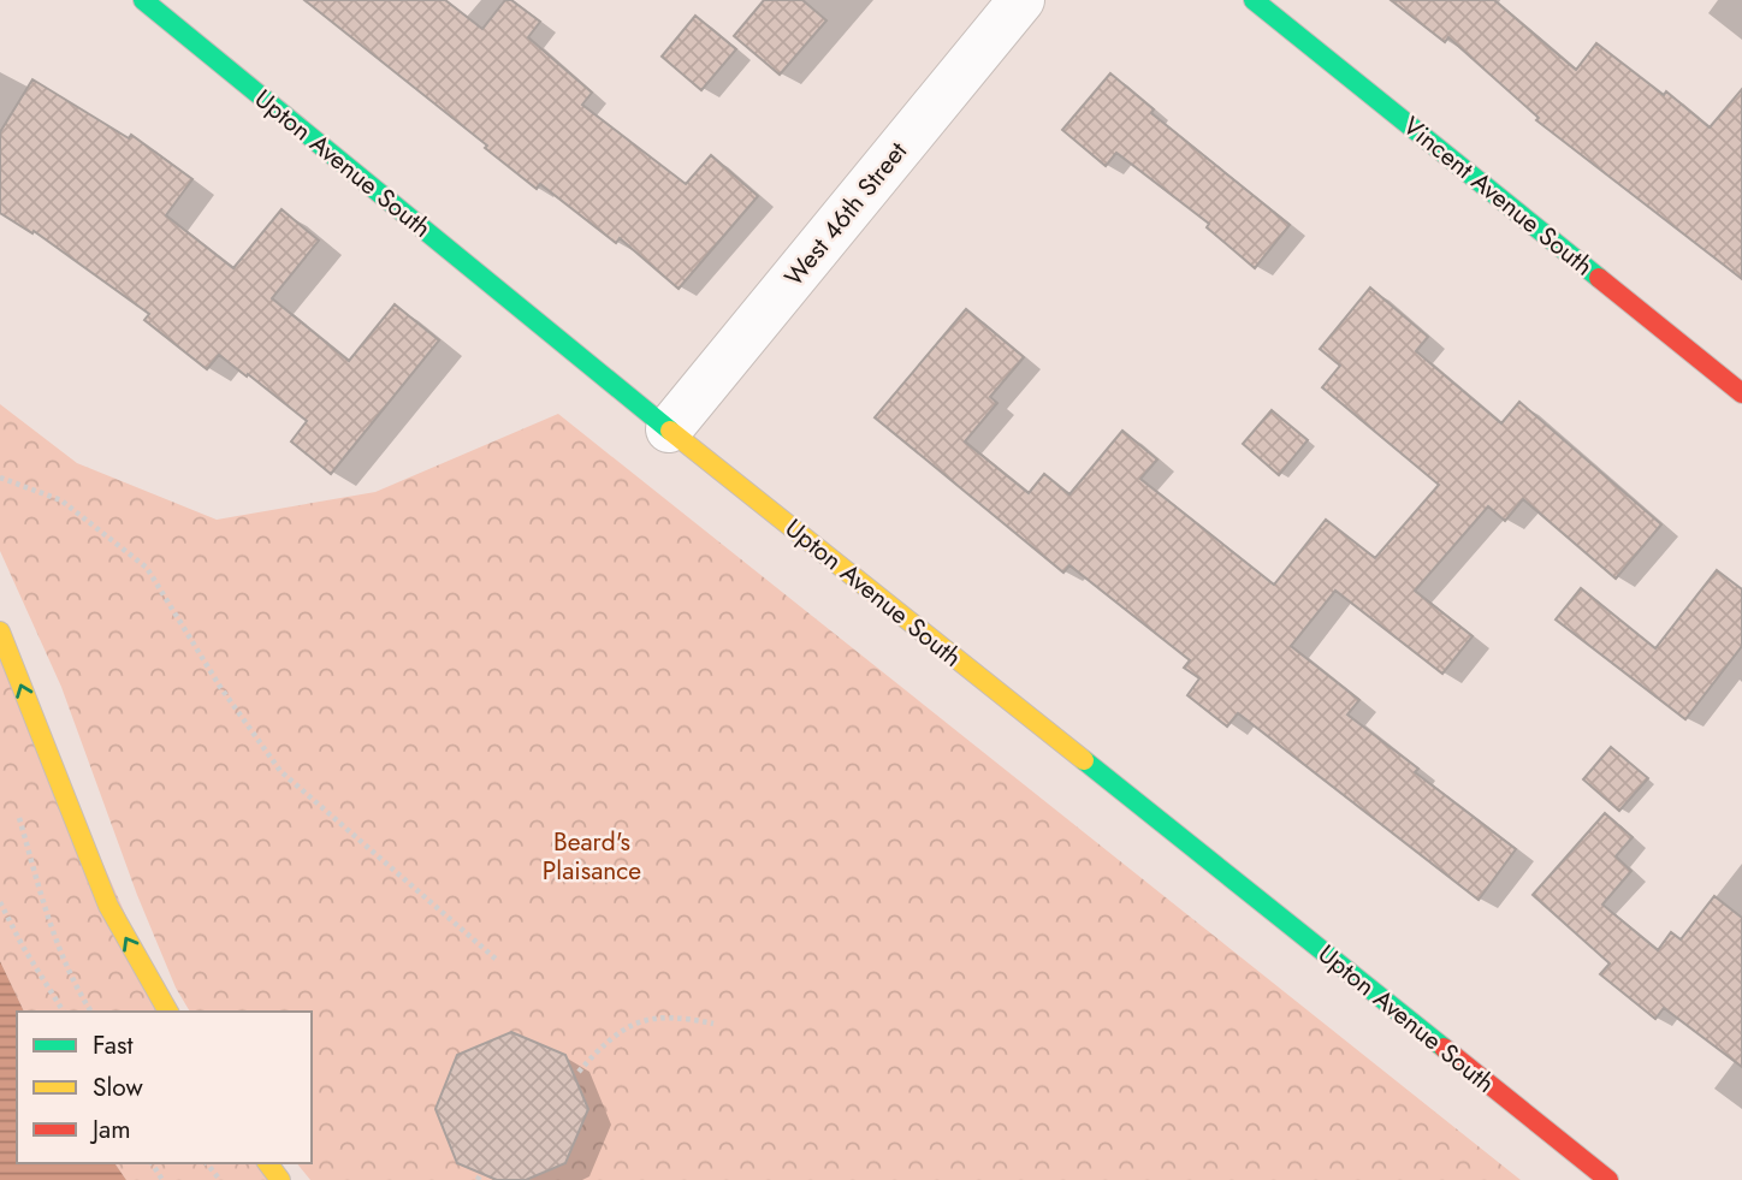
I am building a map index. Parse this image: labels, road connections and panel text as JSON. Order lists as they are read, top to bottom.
{
  "streets": {
    "street": ["Upton Avenue South", "Vincent Avenue South", "West 46th Street"]
  },
  "crossings": [
    ["Upton Avenue South", "West 46th Street"]
  ],
  "parks": ["Beard's Plaisance"],
  "legend": ["Fast", "Slow", "Jam"]
}
